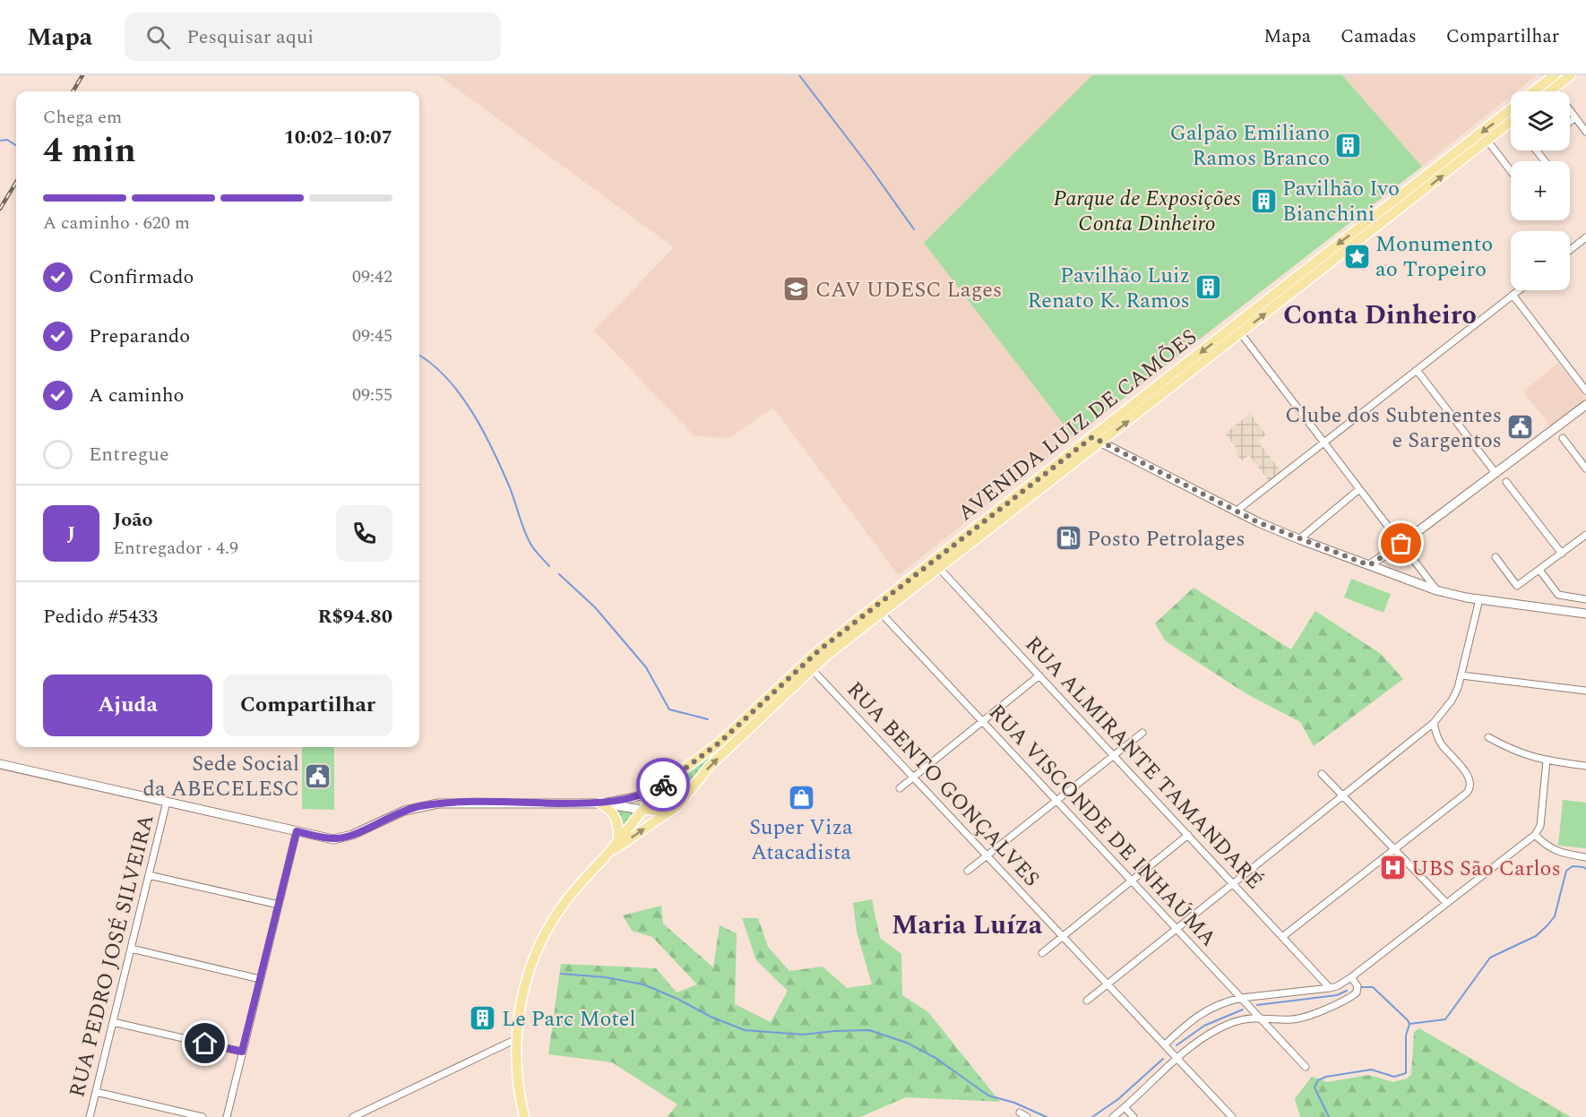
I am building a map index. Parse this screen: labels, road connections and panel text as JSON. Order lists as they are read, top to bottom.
{
  "streets": {
    "main road": ["AVENIDA LUIZ DE CAMÕES"],
    "street": [
      "RUA ALMIRANTE TAMANDARÉ",
      "RUA BENTO GONÇALVES",
      "RUA VISCONDE DE INHAÚMA",
      "RUA PEDRO JOSÉ SILVEIRA"
    ]
  },
  "crossings": [
    ["AVENIDA LUIZ DE CAMÕES", "RUA ALMIRANTE TAMANDARÉ"],
    ["AVENIDA LUIZ DE CAMÕES", "RUA BENTO GONÇALVES"],
    ["AVENIDA LUIZ DE CAMÕES", "RUA VISCONDE DE INHAÚMA"]
  ],
  "districts": ["Conta Dinheiro", "Maria Luíza"],
  "parks": ["Parque de Exposições Conta Dinheiro"],
  "places": {
    "building": [
      "Galpão Emiliano Ramos Branco",
      "Pavilhão Ivo Bianchini",
      "Pavilhão Luiz Renato K. Ramos",
      "Le Parc Motel"
    ],
    "place": ["Monumento ao Tropeiro"],
    "school or university": ["CAV UDESC Lages"],
    "public building": ["Clube dos Subtenentes e Sargentos", "Sede Social da ABECELESC"],
    "fuel station": ["Posto Petrolages"],
    "shop": ["Super Viza Atacadista"],
    "hospital": ["UBS São Carlos"]
  },
  "page": {
    "header": "Mapa",
    "search": "Pesquisar aqui",
    "nav": ["Mapa", "Camadas", "Compartilhar"],
    "map_buttons": ["+", "−"],
    "heading": ["4 min", "Chega em", "10:02–10:07"],
    "panel": [
      "João",
      "Entregador · 4.9",
      "Pedido #5433",
      "R$94.80"
    ],
    "bar": "A caminho · 620 m",
    "list": [
      ["Confirmado", "09:42"],
      ["Preparando", "09:45"],
      ["A caminho", "09:55"],
      "Entregue"
    ],
    "round": "J",
    "buttons": ["Ajuda", "Compartilhar"]
  }
}
